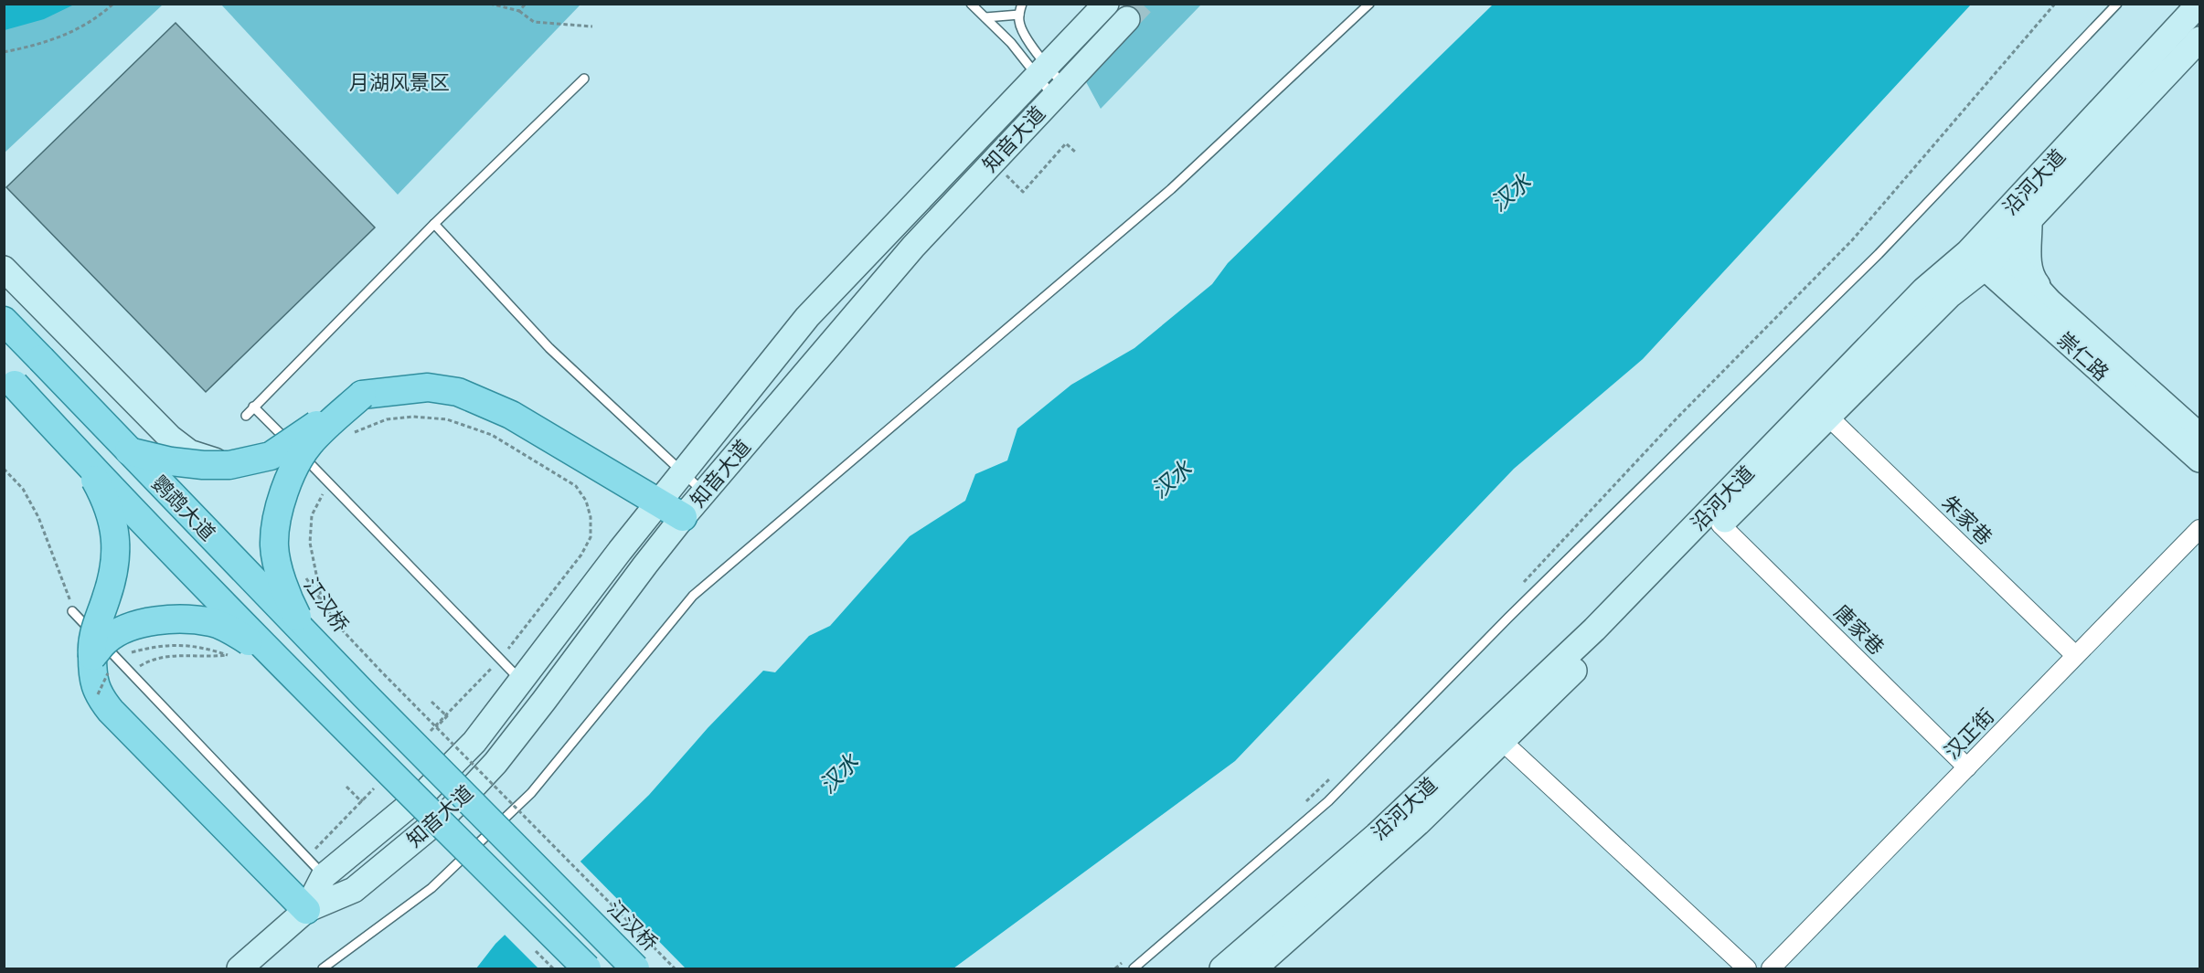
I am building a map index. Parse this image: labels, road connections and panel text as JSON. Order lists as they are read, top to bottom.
{
  "streets": {
    "main road": [
      "知音大道",
      "沿河大道",
      "崇仁路",
      "鹦鹉大道",
      "江汉桥"
    ],
    "street": ["朱家巷", "唐家巷", "汉正街"]
  },
  "crossings": [
    ["沿河大道", "崇仁路"],
    ["沿河大道", "朱家巷"],
    ["沿河大道", "唐家巷"],
    ["鹦鹉大道", "江汉桥"],
    ["朱家巷", "汉正街"],
    ["唐家巷", "汉正街"]
  ],
  "water": ["汉水"],
  "parks": ["月湖风景区"]
}
